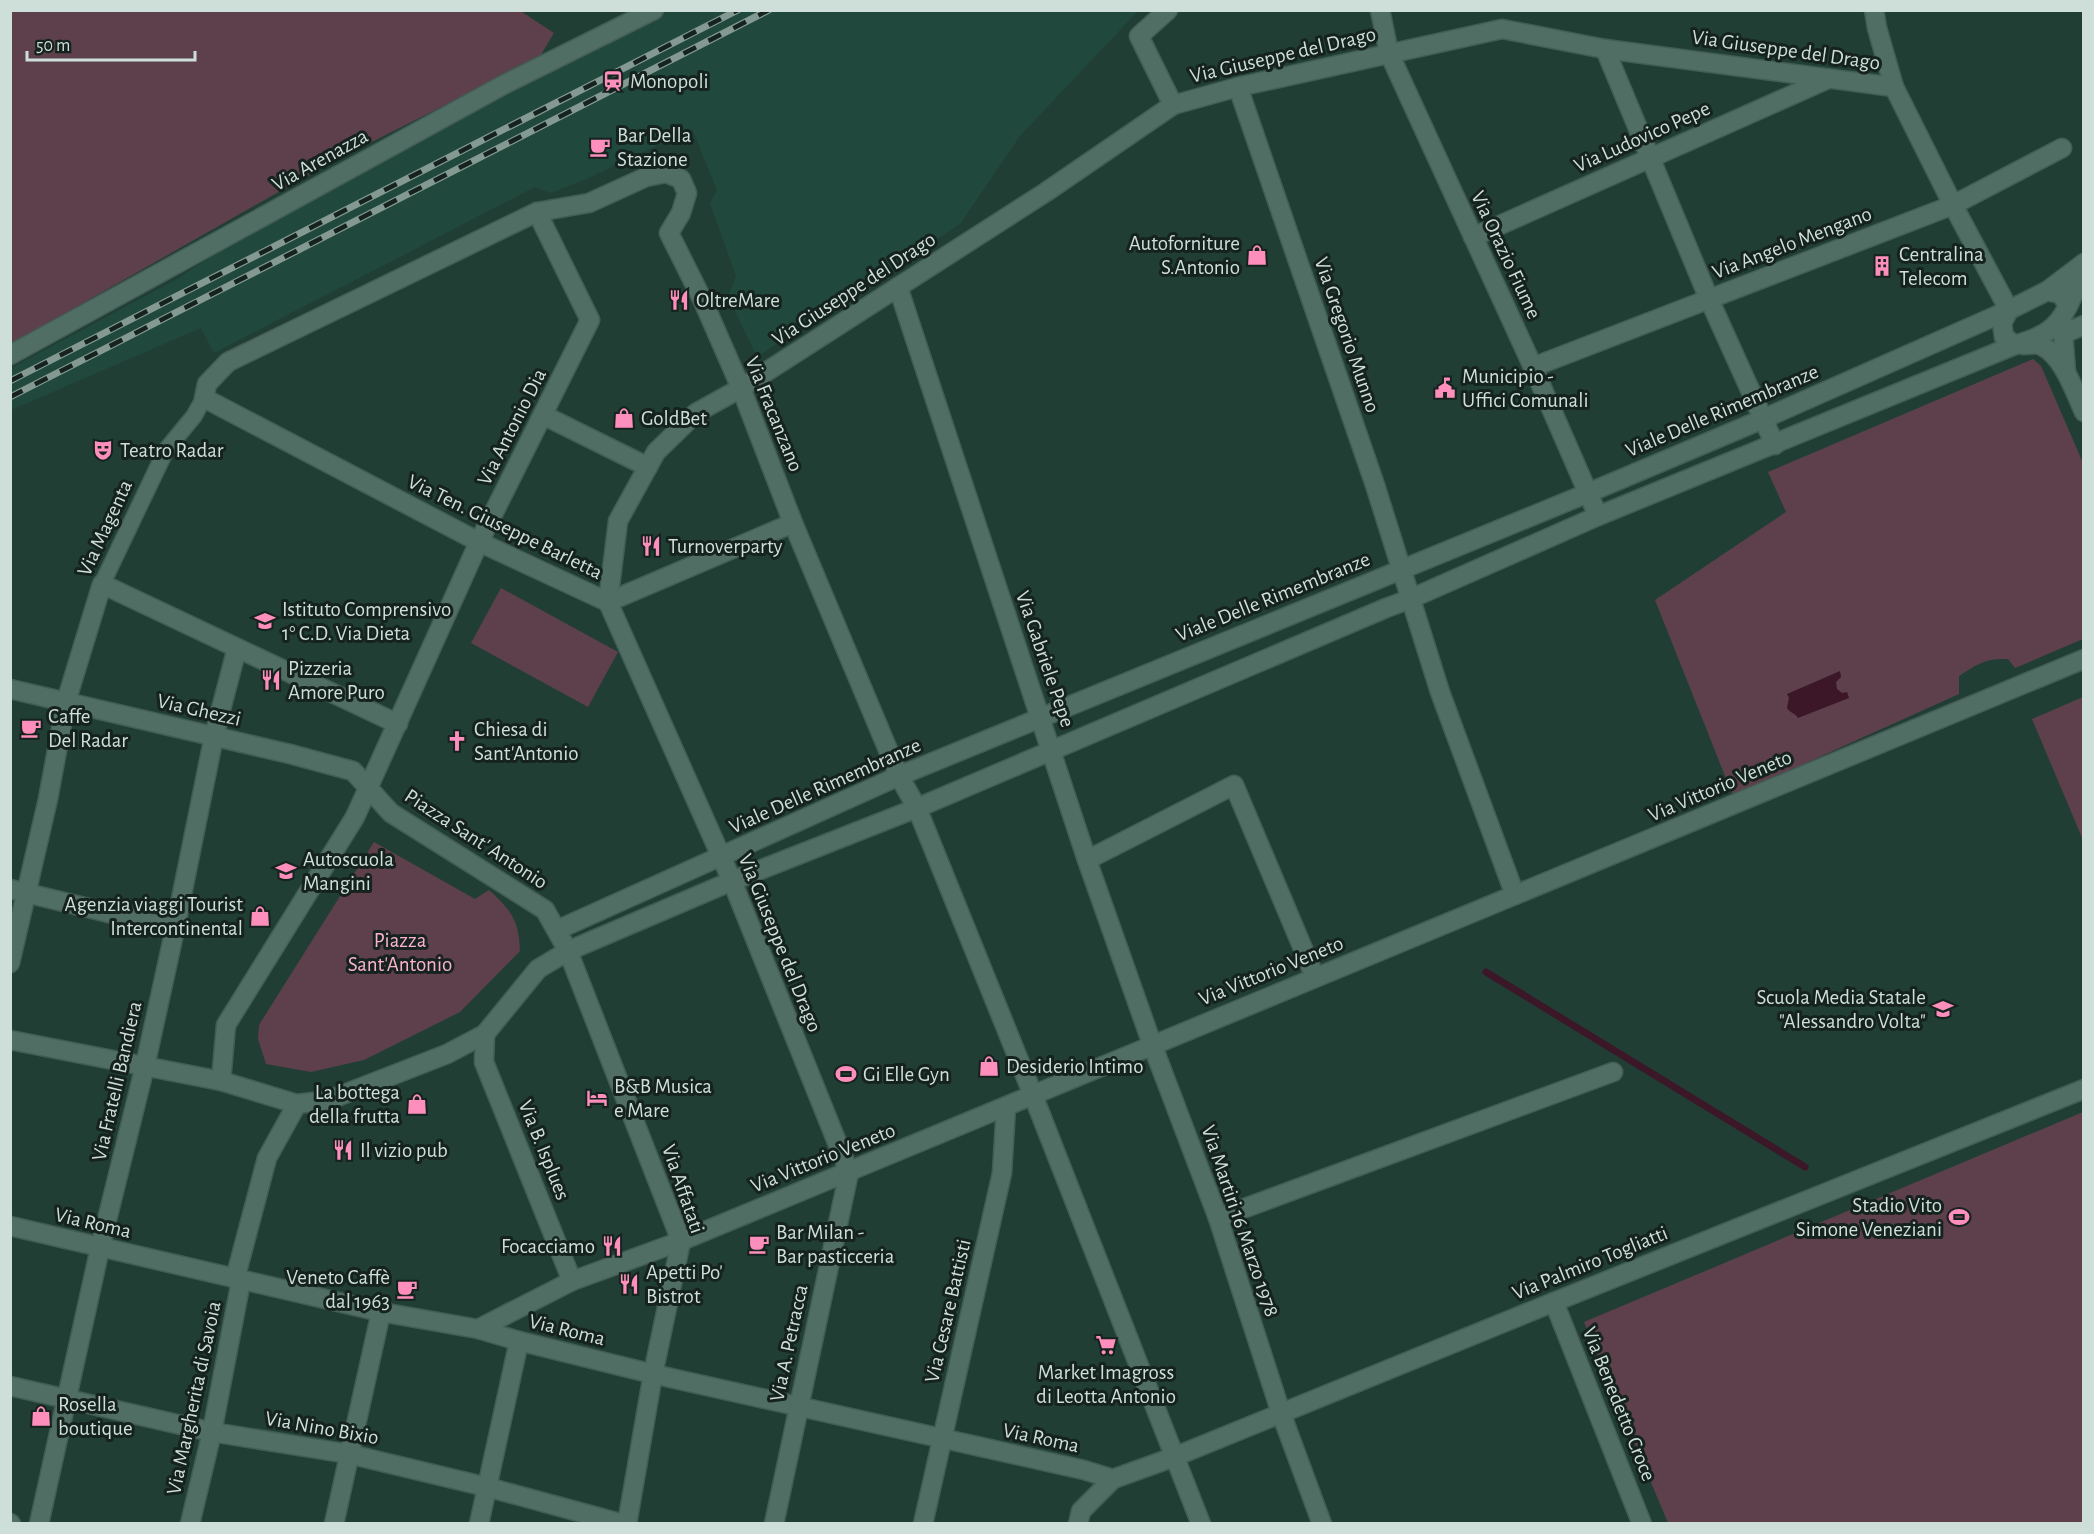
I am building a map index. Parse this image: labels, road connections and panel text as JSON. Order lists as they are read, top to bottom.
{
  "streets": {
    "street": [
      "Via Giuseppe del Drago",
      "Via Ludovico Pepe",
      "Via Arenazza",
      "Via Angelo Mengano",
      "Via Orazio Fiume",
      "Via Gregorio Munno",
      "Viale Delle Rimembranze",
      "Via Fracanzano",
      "Via Antonio Dia",
      "Via Ten. Giuseppe Barletta",
      "Via Magenta",
      "Via Gabriele Pepe",
      "Via Ghezzi",
      "Via Vittorio Veneto",
      "Piazza Sant' Antonio",
      "Via Fratelli Bandiera",
      "Via B. Isplues",
      "Via Affatati",
      "Via Martiri 16 Marzo 1978",
      "Via Roma",
      "Via Palmiro Togliatti",
      "Via Cesare Battisti",
      "Via A. Petracca",
      "Via Margherita di Savoia",
      "Via Benedetto Croce",
      "Via Nino Bixio"
    ]
  },
  "crossings": [
    ["Via Giuseppe del Drago", "Via Ludovico Pepe"],
    ["Via Giuseppe del Drago", "Via Angelo Mengano"],
    ["Via Giuseppe del Drago", "Via Orazio Fiume"],
    ["Via Giuseppe del Drago", "Via Gregorio Munno"],
    ["Via Giuseppe del Drago", "Viale Delle Rimembranze"],
    ["Via Giuseppe del Drago", "Via Fracanzano"],
    ["Via Giuseppe del Drago", "Via Ten. Giuseppe Barletta"],
    ["Via Giuseppe del Drago", "Via Gabriele Pepe"],
    ["Via Giuseppe del Drago", "Via Vittorio Veneto"],
    ["Via Giuseppe del Drago", "Via A. Petracca"],
    ["Via Ludovico Pepe", "Via Orazio Fiume"],
    ["Via Angelo Mengano", "Via Orazio Fiume"],
    ["Via Orazio Fiume", "Viale Delle Rimembranze"],
    ["Via Gregorio Munno", "Viale Delle Rimembranze"],
    ["Via Gregorio Munno", "Via Vittorio Veneto"],
    ["Viale Delle Rimembranze", "Via Fracanzano"],
    ["Viale Delle Rimembranze", "Via Gabriele Pepe"],
    ["Viale Delle Rimembranze", "Piazza Sant' Antonio"],
    ["Via Fracanzano", "Via Antonio Dia"],
    ["Via Fracanzano", "Via Ten. Giuseppe Barletta"],
    ["Via Fracanzano", "Via Magenta"],
    ["Via Fracanzano", "Via Vittorio Veneto"],
    ["Via Fracanzano", "Via Palmiro Togliatti"],
    ["Via Antonio Dia", "Via Ten. Giuseppe Barletta"],
    ["Via Antonio Dia", "Via Magenta"],
    ["Via Antonio Dia", "Via Ghezzi"],
    ["Via Antonio Dia", "Piazza Sant' Antonio"],
    ["Via Ten. Giuseppe Barletta", "Via Magenta"],
    ["Via Magenta", "Via Ghezzi"],
    ["Via Gabriele Pepe", "Via Vittorio Veneto"],
    ["Via Gabriele Pepe", "Via Martiri 16 Marzo 1978"],
    ["Via Ghezzi", "Piazza Sant' Antonio"],
    ["Via Ghezzi", "Via Fratelli Bandiera"],
    ["Via Vittorio Veneto", "Via B. Isplues"],
    ["Via Vittorio Veneto", "Via Affatati"],
    ["Via Vittorio Veneto", "Via Martiri 16 Marzo 1978"],
    ["Via Vittorio Veneto", "Via Roma"],
    ["Via Vittorio Veneto", "Via Cesare Battisti"],
    ["Via Vittorio Veneto", "Via A. Petracca"],
    ["Piazza Sant' Antonio", "Via Affatati"],
    ["Via Fratelli Bandiera", "Via Roma"],
    ["Via Fratelli Bandiera", "Via Nino Bixio"],
    ["Via Affatati", "Via Roma"],
    ["Via Affatati", "Via Nino Bixio"],
    ["Via Martiri 16 Marzo 1978", "Via Palmiro Togliatti"],
    ["Via Roma", "Via Palmiro Togliatti"],
    ["Via Roma", "Via Cesare Battisti"],
    ["Via Roma", "Via A. Petracca"],
    ["Via Roma", "Via Margherita di Savoia"],
    ["Via Palmiro Togliatti", "Via Benedetto Croce"],
    ["Via Margherita di Savoia", "Via Nino Bixio"]
  ],
  "parks": ["Piazza Sant'Antonio"],
  "places": {
    "station": ["Monopoli"],
    "cafe": [
      "Bar Della Stazione",
      "Caffe Del Radar",
      "Bar Milan - Bar pasticceria",
      "Veneto Caffè dal 1963"
    ],
    "shop": [
      "Autoforniture S.Antonio",
      "GoldBet",
      "Agenzia viaggi Tourist Intercontinental",
      "Desiderio Intimo",
      "La bottega della frutta",
      "Rosella boutique"
    ],
    "building": ["Centralina Telecom"],
    "restaurant": [
      "OltreMare",
      "Turnoverparty",
      "Pizzeria Amore Puro",
      "Il vizio pub",
      "Focacciamo",
      "Apetti Po' Bistrot"
    ],
    "public building": ["Municipio - Uffici Comunali"],
    "theatre": ["Teatro Radar"],
    "school or university": ["Istituto Comprensivo 1° C.D. Via Dieta", "Autoscuola Mangini", "Scuola Media Statale \"Alessandro Volta\""],
    "church": ["Chiesa di Sant'Antonio"],
    "sports": ["Gi Elle Gyn", "Stadio Vito Simone Veneziani"],
    "hotel": ["B&B Musica e Mare"],
    "supermarket": ["Market Imagross di Leotta Antonio"]
  },
  "scale_bar": "50 m"
}
